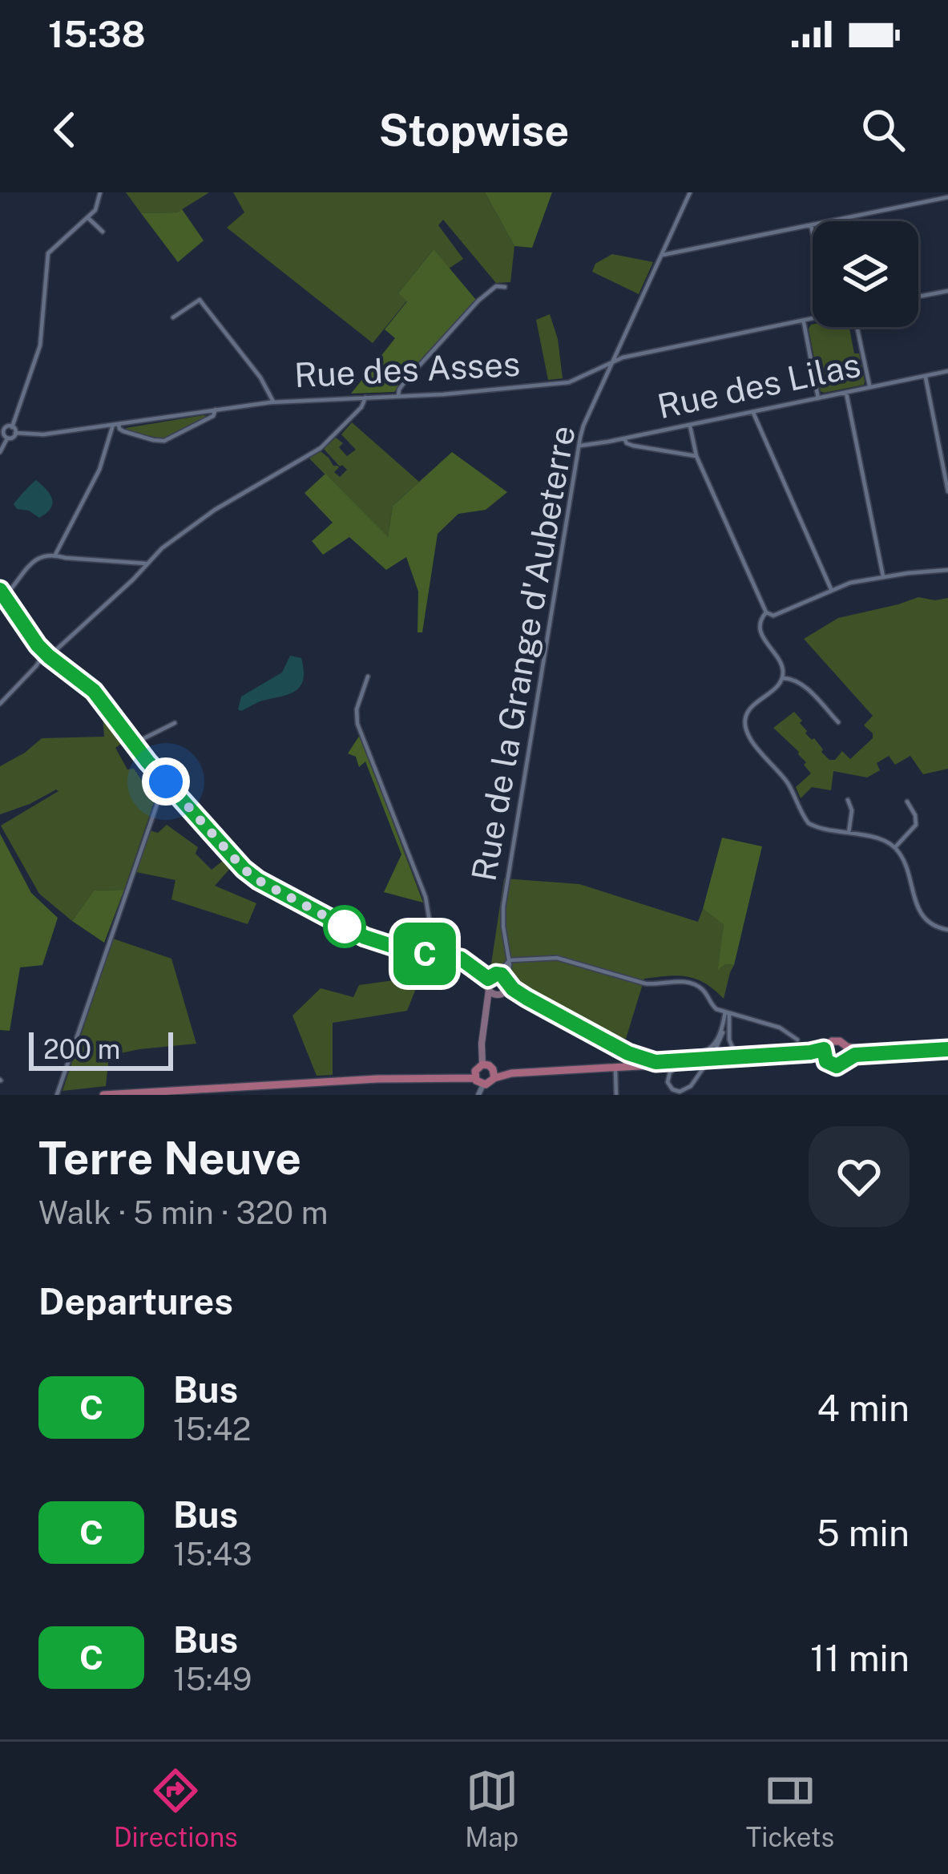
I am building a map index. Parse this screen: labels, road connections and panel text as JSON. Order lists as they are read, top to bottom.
{
  "streets": {
    "street": ["Rue des Asses", "Rue des Lilas", "Rue de la Grange d'Aubeterre"]
  },
  "crossings": [
    ["Rue des Asses", "Rue de la Grange d'Aubeterre"],
    ["Rue des Lilas", "Rue de la Grange d'Aubeterre"]
  ],
  "lines": ["bus line C"],
  "scale_bar": "200 m",
  "page": {
    "status": "15:38",
    "header": "Stopwise",
    "on_map": "C",
    "scale": "200 m",
    "heading": [
      ["Terre Neuve", "Walk · 5 min · 320 m"],
      "Departures"
    ],
    "list": [
      {
        "mark": "C",
        "name": "Bus",
        "note": "15:42",
        "value": "4 min"
      },
      {
        "mark": "C",
        "name": "Bus",
        "note": "15:43",
        "value": "5 min"
      },
      {
        "mark": "C",
        "name": "Bus",
        "note": "15:49",
        "value": "11 min"
      }
    ],
    "tabs": ["Directions", "Map", "Tickets"]
  }
}
